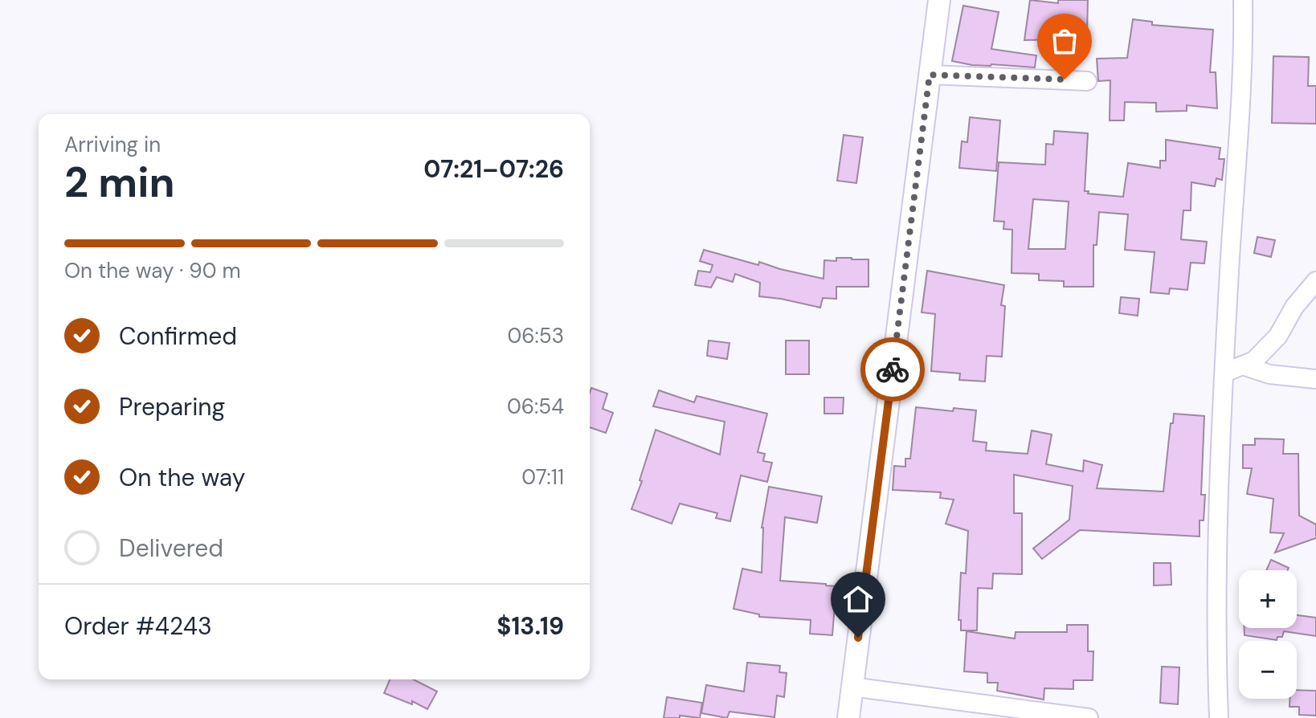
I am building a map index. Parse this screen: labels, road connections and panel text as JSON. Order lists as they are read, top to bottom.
{
  "page": {
    "heading": ["2 min", "Arriving in", "07:21–07:26"],
    "panel": ["Order #4243", "$13.19"],
    "bar": "On the way · 90 m",
    "list": [
      ["Confirmed", "06:53"],
      ["Preparing", "06:54"],
      ["On the way", "07:11"],
      "Delivered"
    ],
    "map_buttons": ["+", "−"]
  }
}
